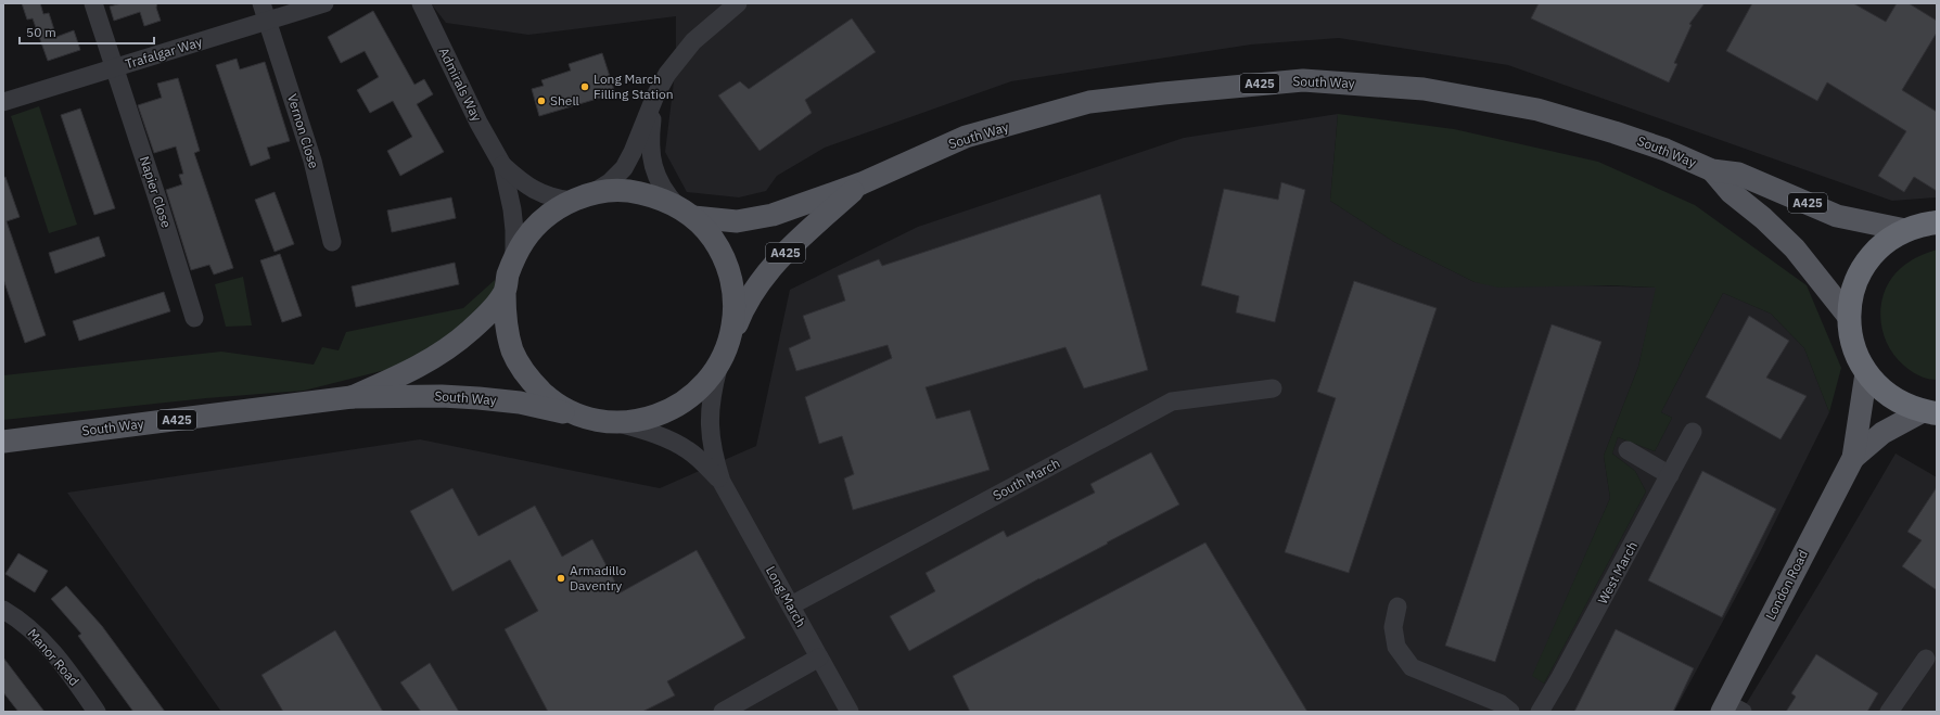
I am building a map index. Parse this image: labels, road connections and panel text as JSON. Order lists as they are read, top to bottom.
{
  "streets": {
    "main road": ["South Way", "A425", "London Road"],
    "street": [
      "Trafalgar Way",
      "Admirals Way",
      "Vernon Close",
      "Napier Close",
      "South March",
      "West March",
      "Long March",
      "Manor Road"
    ]
  },
  "crossings": [
    ["Trafalgar Way", "Vernon Close"],
    ["Trafalgar Way", "Napier Close"],
    ["South March", "Long March"]
  ],
  "places": ["Long March Filling Station", "Shell", "Armadillo Daventry"],
  "scale_bar": "50 m"
}
